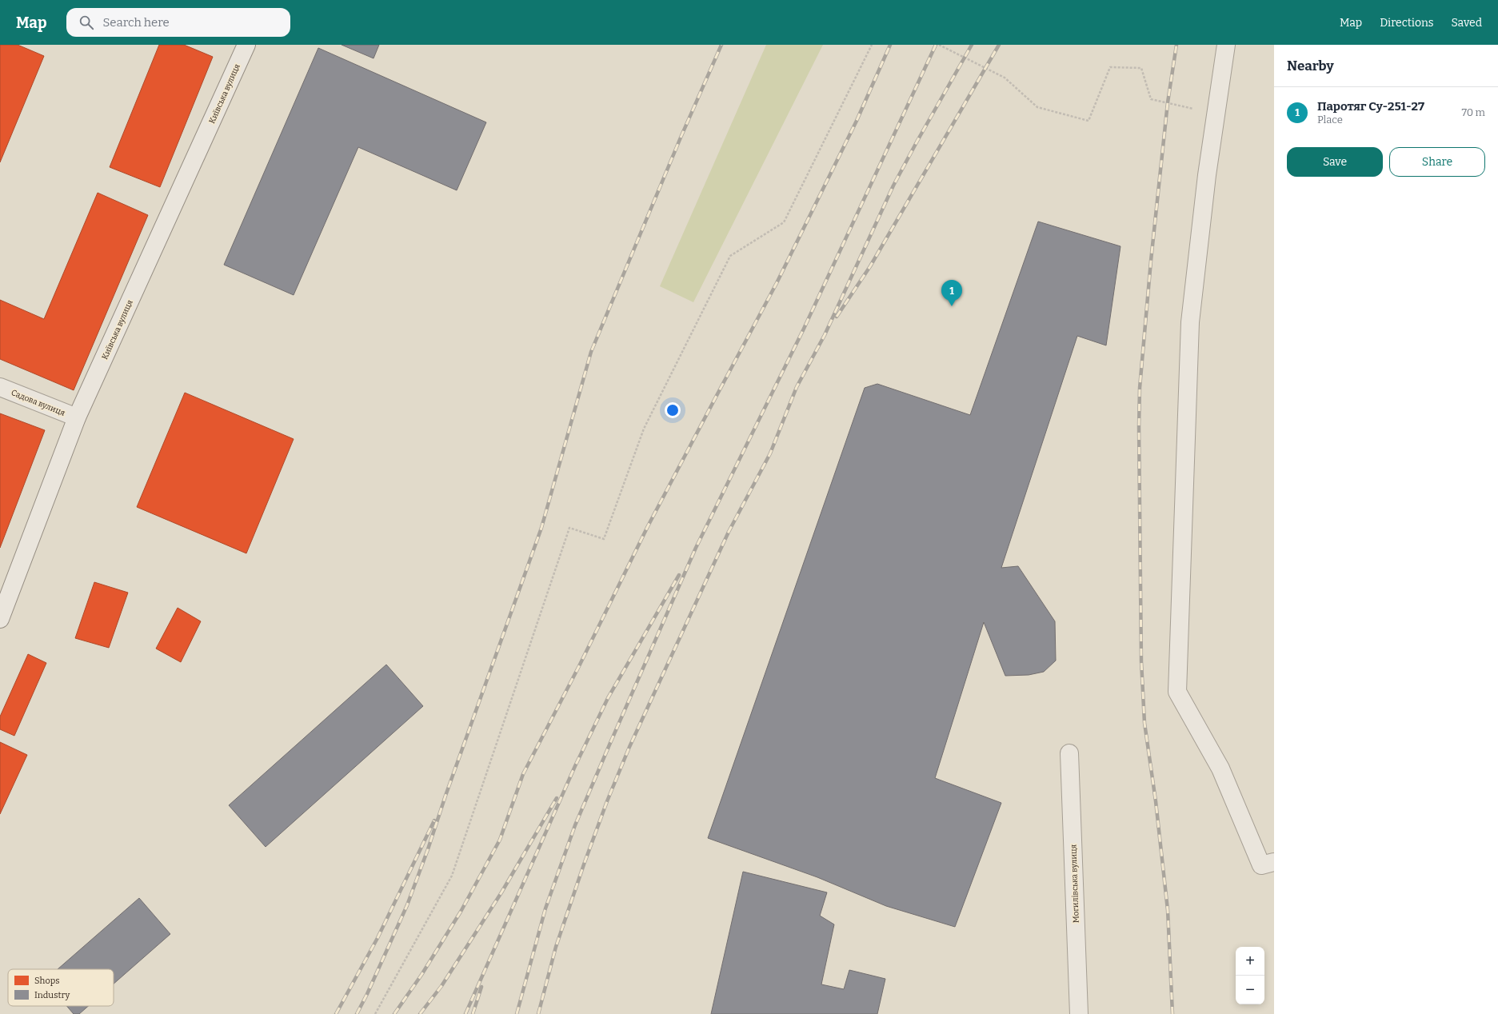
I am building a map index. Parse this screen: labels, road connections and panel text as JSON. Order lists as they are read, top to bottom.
{
  "streets": {
    "street": ["Київська вулиця", "Садова вулиця", "Могилівська вулиця"]
  },
  "crossings": [
    ["Київська вулиця", "Садова вулиця"]
  ],
  "legend": ["Shops", "Industry"],
  "page": {
    "header": "Map",
    "search": "Search here",
    "nav": ["Map", "Directions", "Saved"],
    "heading": "Nearby",
    "list": [
      {
        "mark": "1",
        "name": "Паротяг Су-251-27",
        "note": "Place",
        "value": "70 m"
      }
    ],
    "buttons": ["Save", "Share"],
    "pins": "1",
    "map_buttons": ["+", "−"]
  }
}
